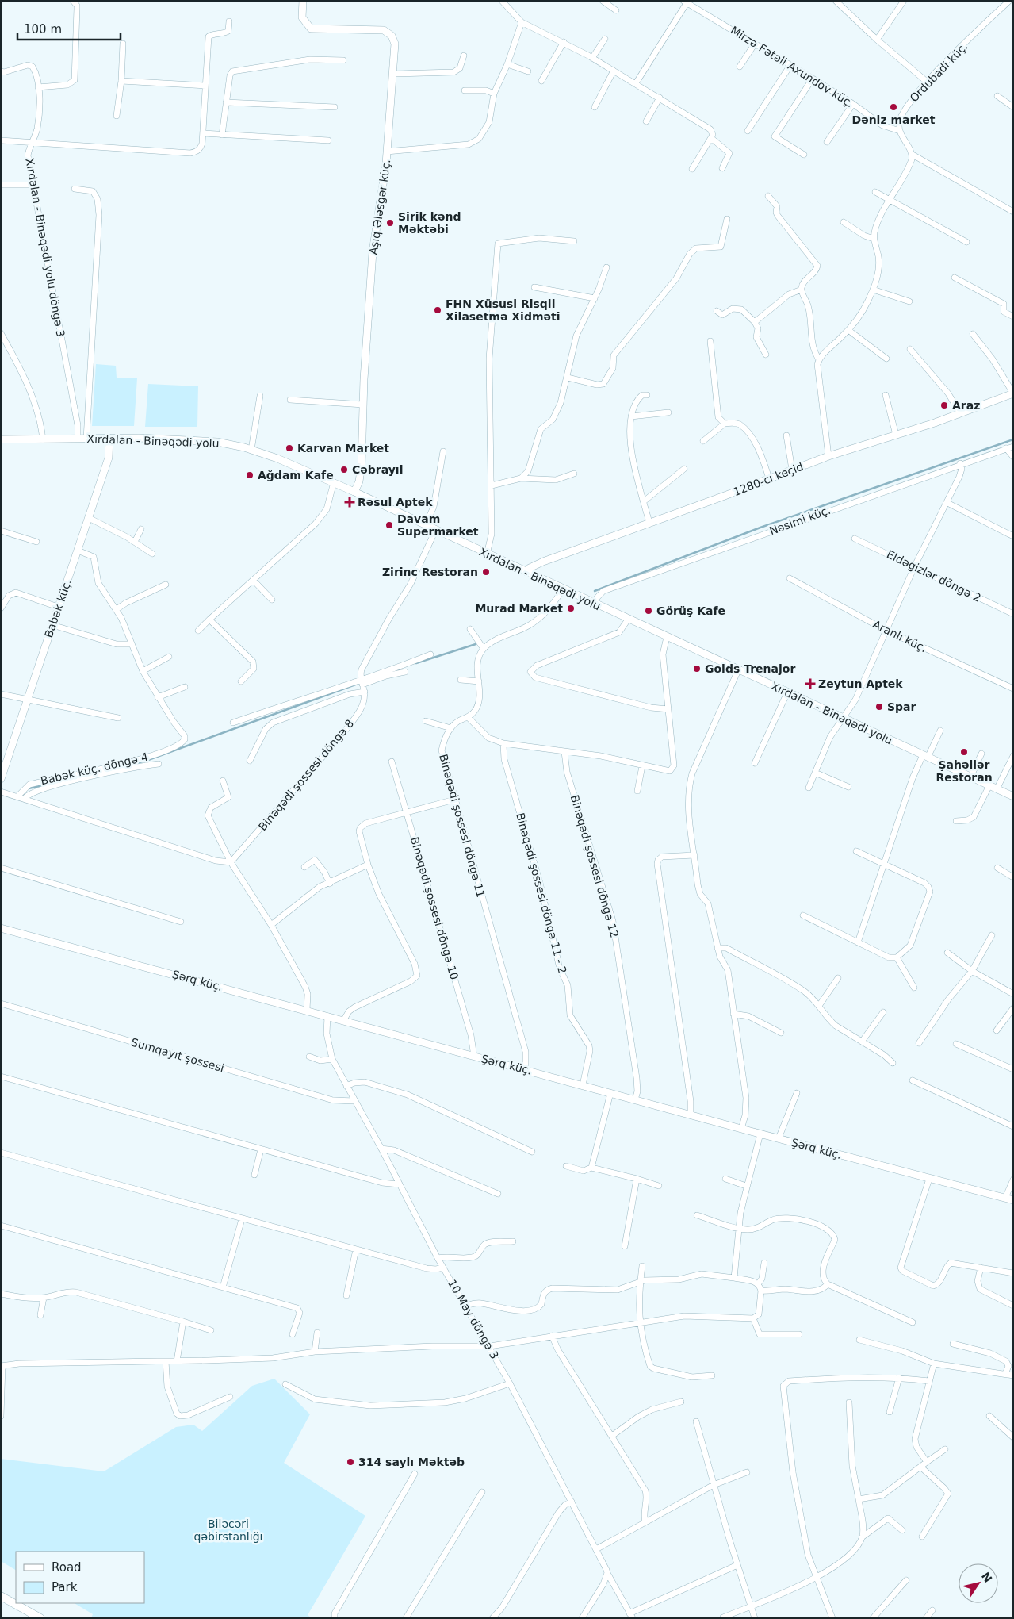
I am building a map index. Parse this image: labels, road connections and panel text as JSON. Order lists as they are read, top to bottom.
{
  "streets": {
    "street": [
      "Mirzə Fətəli Axundov küç.",
      "Ordubadi küç.",
      "Aşıq Ələsgər küç.",
      "Xırdalan - Binəqədi yolu döngə 3",
      "Xırdalan - Binəqədi yolu",
      "1280-cı keçid",
      "Nəsimi küç.",
      "Eldəgizlər döngə 2",
      "Babək küç.",
      "Aranlı küç.",
      "Babək küç. döngə 4",
      "Binəqədi şossesi döngə 8",
      "Binəqədi şossesi döngə 11",
      "Binəqədi şossesi döngə 12",
      "Binəqədi şossesi döngə 11 - 2",
      "Binəqədi şossesi döngə 10",
      "Şərq küç.",
      "Sumqayıt şossesi",
      "10 May döngə 3"
    ]
  },
  "crossings": [
    ["Mirzə Fətəli Axundov küç.", "Ordubadi küç."],
    ["Aşıq Ələsgər küç.", "Xırdalan - Binəqədi yolu"],
    ["Xırdalan - Binəqədi yolu döngə 3", "Xırdalan - Binəqədi yolu"],
    ["Xırdalan - Binəqədi yolu", "1280-cı keçid"],
    ["Xırdalan - Binəqədi yolu", "Nəsimi küç."],
    ["Xırdalan - Binəqədi yolu", "Babək küç."],
    ["Babək küç.", "Babək küç. döngə 4"],
    ["Binəqədi şossesi döngə 11", "Şərq küç."],
    ["Binəqədi şossesi döngə 12", "Şərq küç."],
    ["Binəqədi şossesi döngə 11 - 2", "Şərq küç."],
    ["Binəqədi şossesi döngə 10", "Şərq küç."],
    ["Şərq küç.", "10 May döngə 3"],
    ["Sumqayıt şossesi", "10 May döngə 3"]
  ],
  "parks": ["Biləcəri qəbirstanlığı"],
  "places": {
    "other": [
      "Dəniz market",
      "Sirik kənd Məktəbi",
      "FHN Xüsusi Risqli Xilasetmə Xidməti",
      "Araz",
      "Karvan Market",
      "Cəbrayıl",
      "Ağdam Kafe",
      "Davam Supermarket",
      "Zirinc Restoran",
      "Murad Market",
      "Görüş Kafe",
      "Golds Trenajor",
      "Spar",
      "Şahəllər Restoran",
      "314 saylı Məktəb"
    ],
    "health": ["Rəsul Aptek", "Zeytun Aptek"]
  },
  "legend": ["Road", "Park"],
  "scale_bar": "100 m",
  "north": "top right"
}
